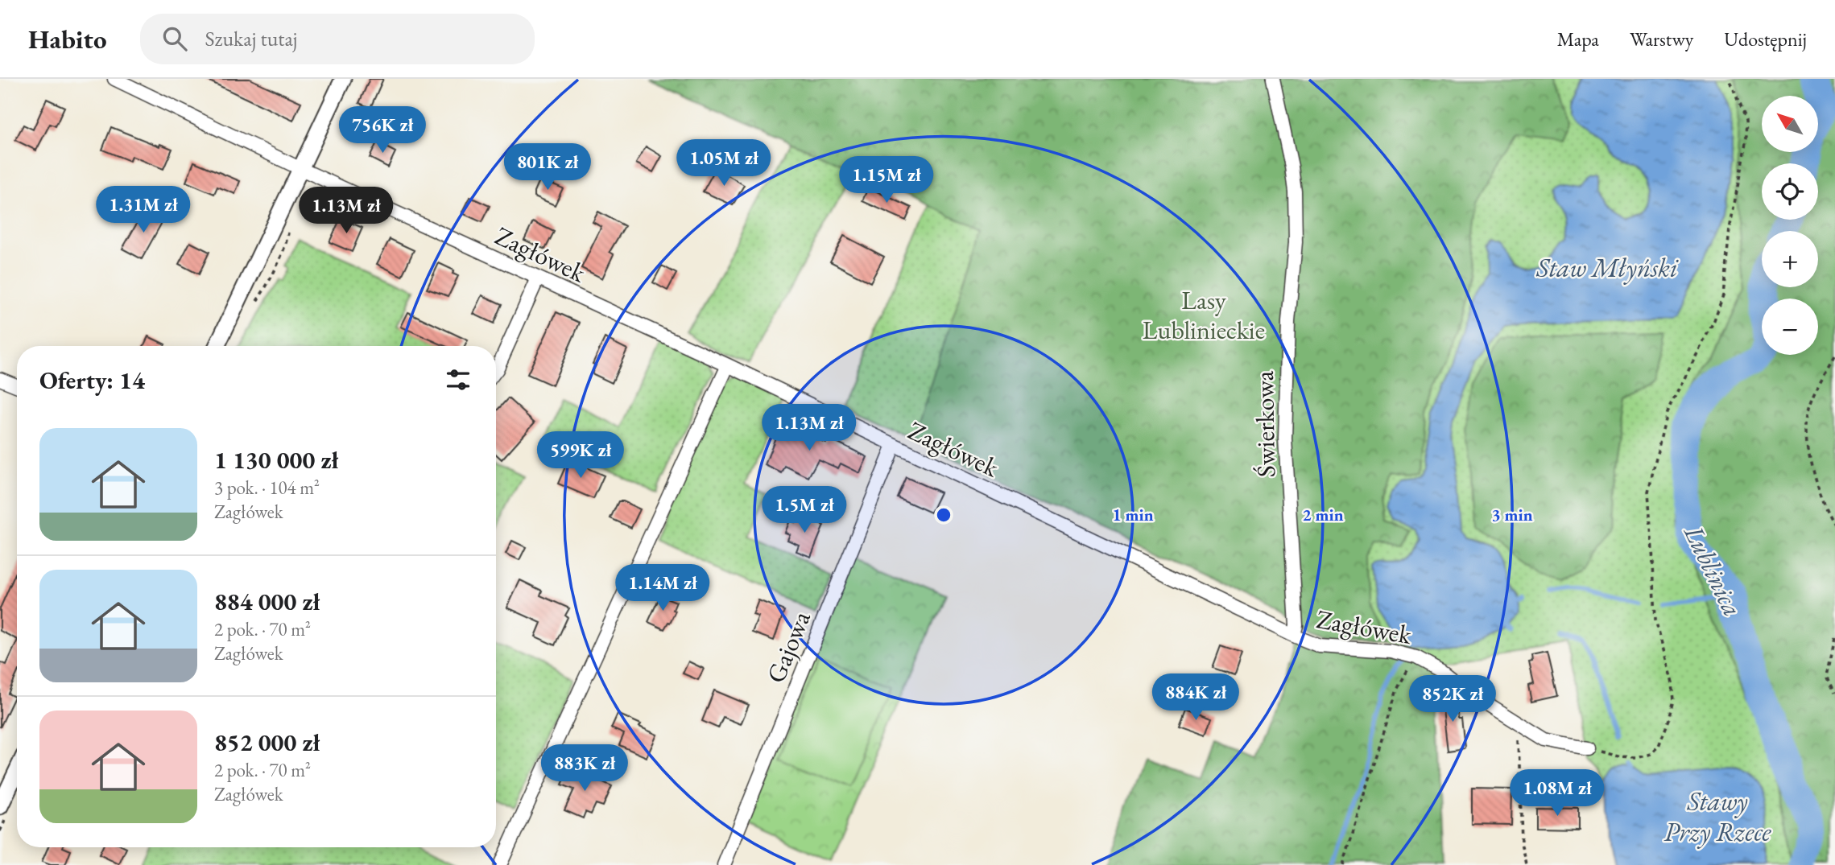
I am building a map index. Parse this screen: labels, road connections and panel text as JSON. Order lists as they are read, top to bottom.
{
  "streets": {
    "street": ["Zagłówek", "Świerkowa", "Gajowa"]
  },
  "crossings": [
    ["Zagłówek", "Świerkowa"],
    ["Zagłówek", "Gajowa"]
  ],
  "water": ["Staw Młyński", "Lublinica", "Stawy Przy Rzece"],
  "parks": ["Lasy Lublinieckie"],
  "north": "top left",
  "page": {
    "header": "Habito",
    "search": "Szukaj tutaj",
    "nav": ["Mapa", "Warstwy", "Udostępnij"],
    "map_buttons": ["+", "−"],
    "price": [
      "756K zł",
      "1.05M zł",
      "801K zł",
      "1.15M zł",
      "1.31M zł",
      "1.13M zł",
      "1.13M zł",
      "599K zł",
      "1.5M zł",
      "1.14M zł",
      "884K zł",
      "852K zł",
      "883K zł",
      "1.08M zł"
    ],
    "heading": "Oferty: 14",
    "list": [
      {
        "name": "1 130 000 zł",
        "note": "3 pok. · 104 m² · Zagłówek"
      },
      {
        "name": "884 000 zł",
        "note": "2 pok. · 70 m² · Zagłówek"
      },
      {
        "name": "852 000 zł",
        "note": "2 pok. · 70 m² · Zagłówek"
      }
    ]
  },
  "rings": ["1 min", "2 min", "3 min"]
}
